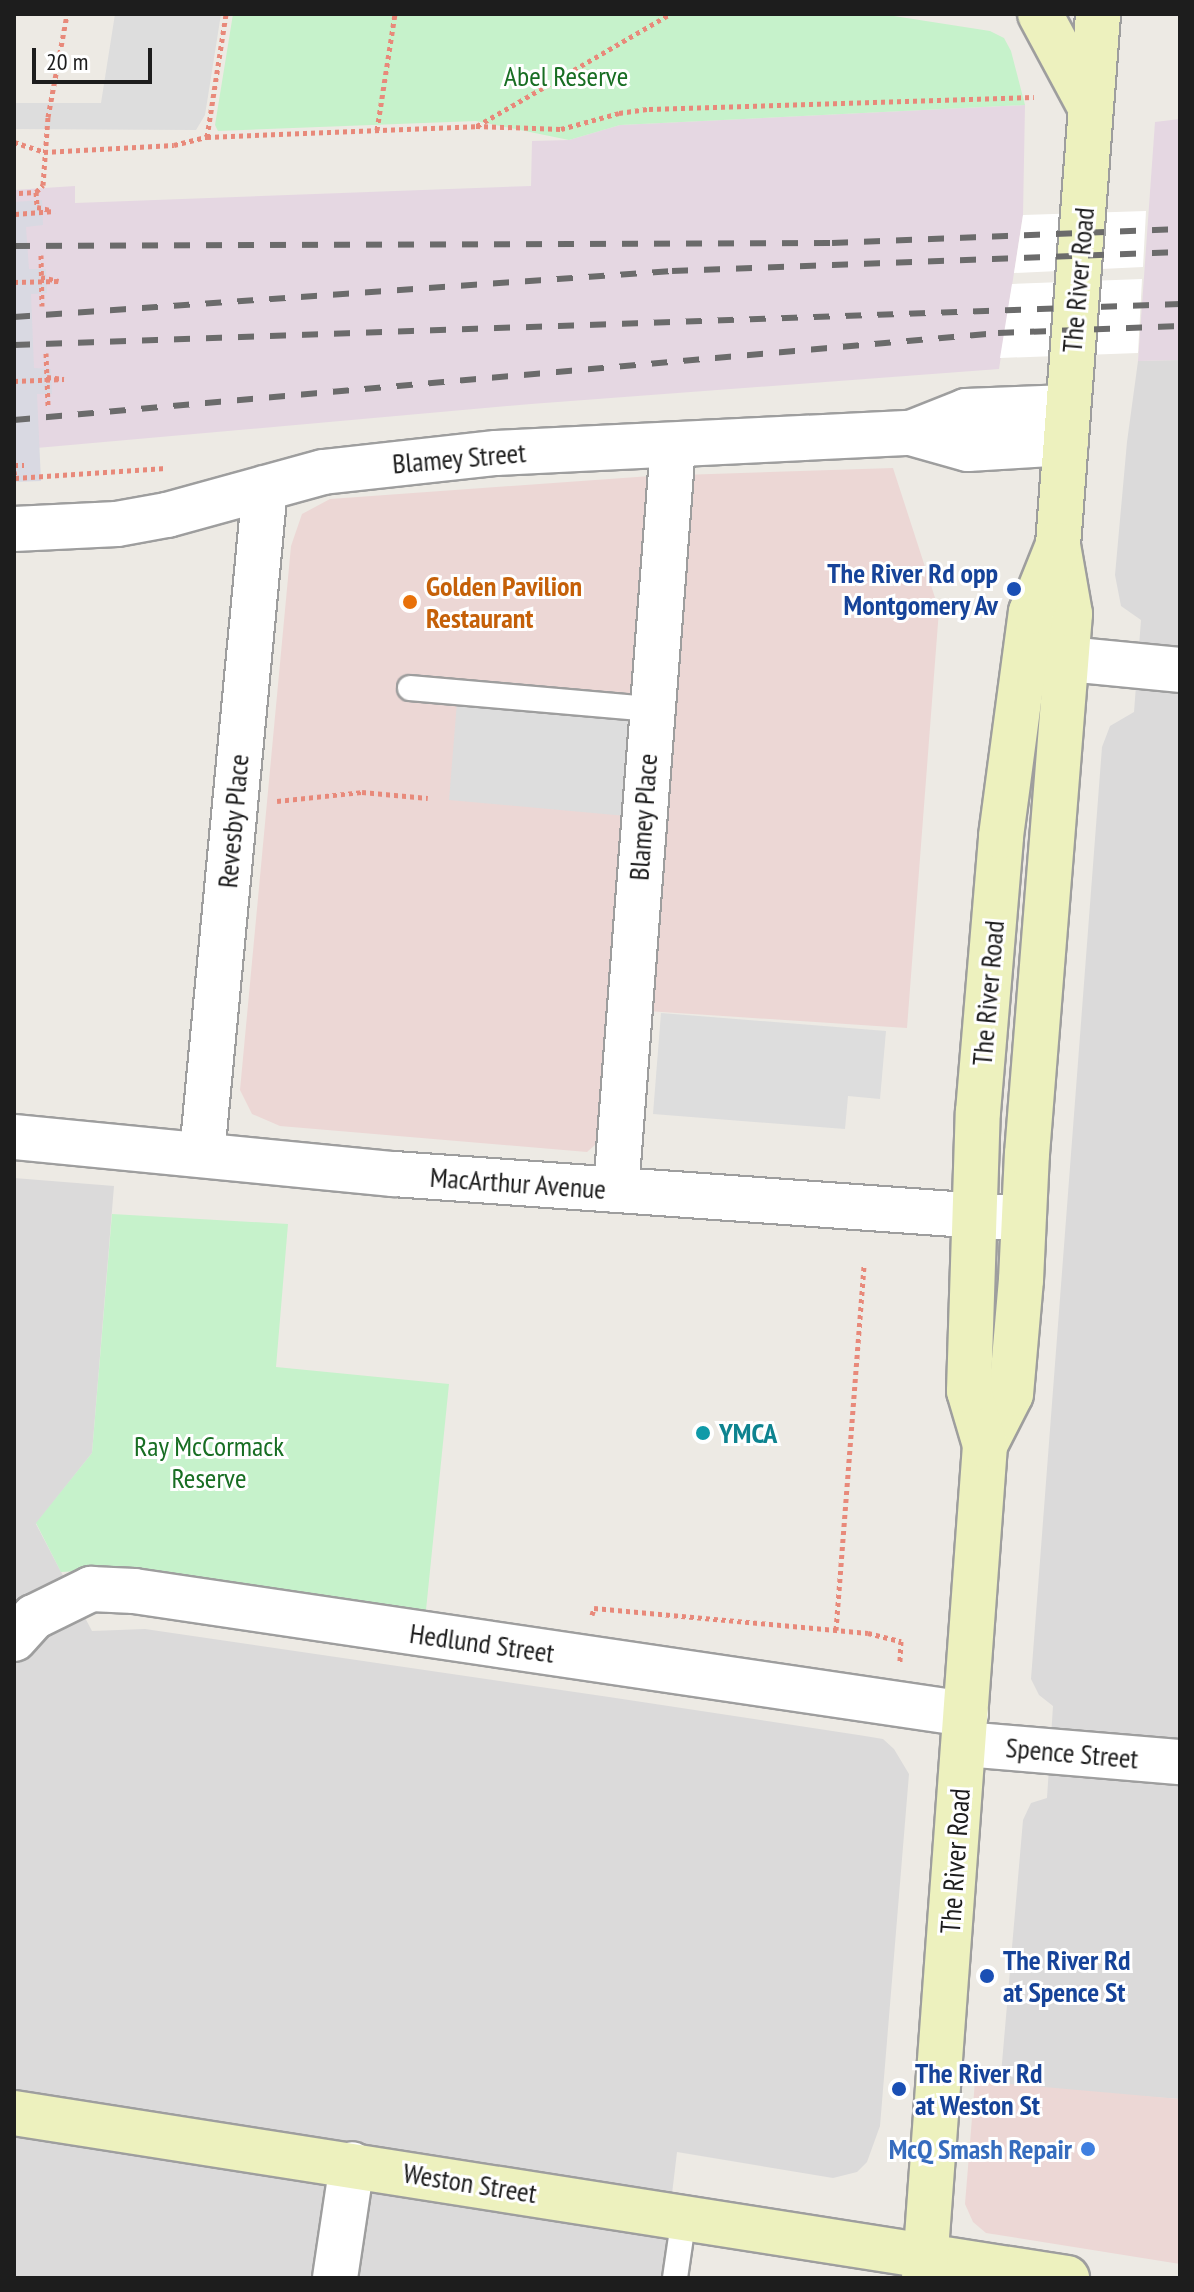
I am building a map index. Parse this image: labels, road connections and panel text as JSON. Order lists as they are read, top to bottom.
{
  "streets": {
    "main road": ["The River Road", "Weston Street"],
    "street": [
      "Blamey Street",
      "Blamey Place",
      "Revesby Place",
      "MacArthur Avenue",
      "Hedlund Street",
      "Spence Street"
    ]
  },
  "crossings": [
    ["The River Road", "Blamey Street"],
    ["The River Road", "MacArthur Avenue"],
    ["The River Road", "Hedlund Street"],
    ["The River Road", "Spence Street"],
    ["The River Road", "Weston Street"],
    ["Blamey Street", "Blamey Place"],
    ["Blamey Street", "Revesby Place"],
    ["Blamey Place", "MacArthur Avenue"],
    ["Revesby Place", "MacArthur Avenue"],
    ["Hedlund Street", "Spence Street"]
  ],
  "parks": ["Abel Reserve", "Ray McCormack Reserve"],
  "places": [
    "The River Rd opp Montgomery Av",
    "Golden Pavilion Restaurant",
    "YMCA",
    "The River Rd at Spence St",
    "The River Rd at Weston St",
    "McQ Smash Repair"
  ],
  "scale_bar": "20 m"
}
